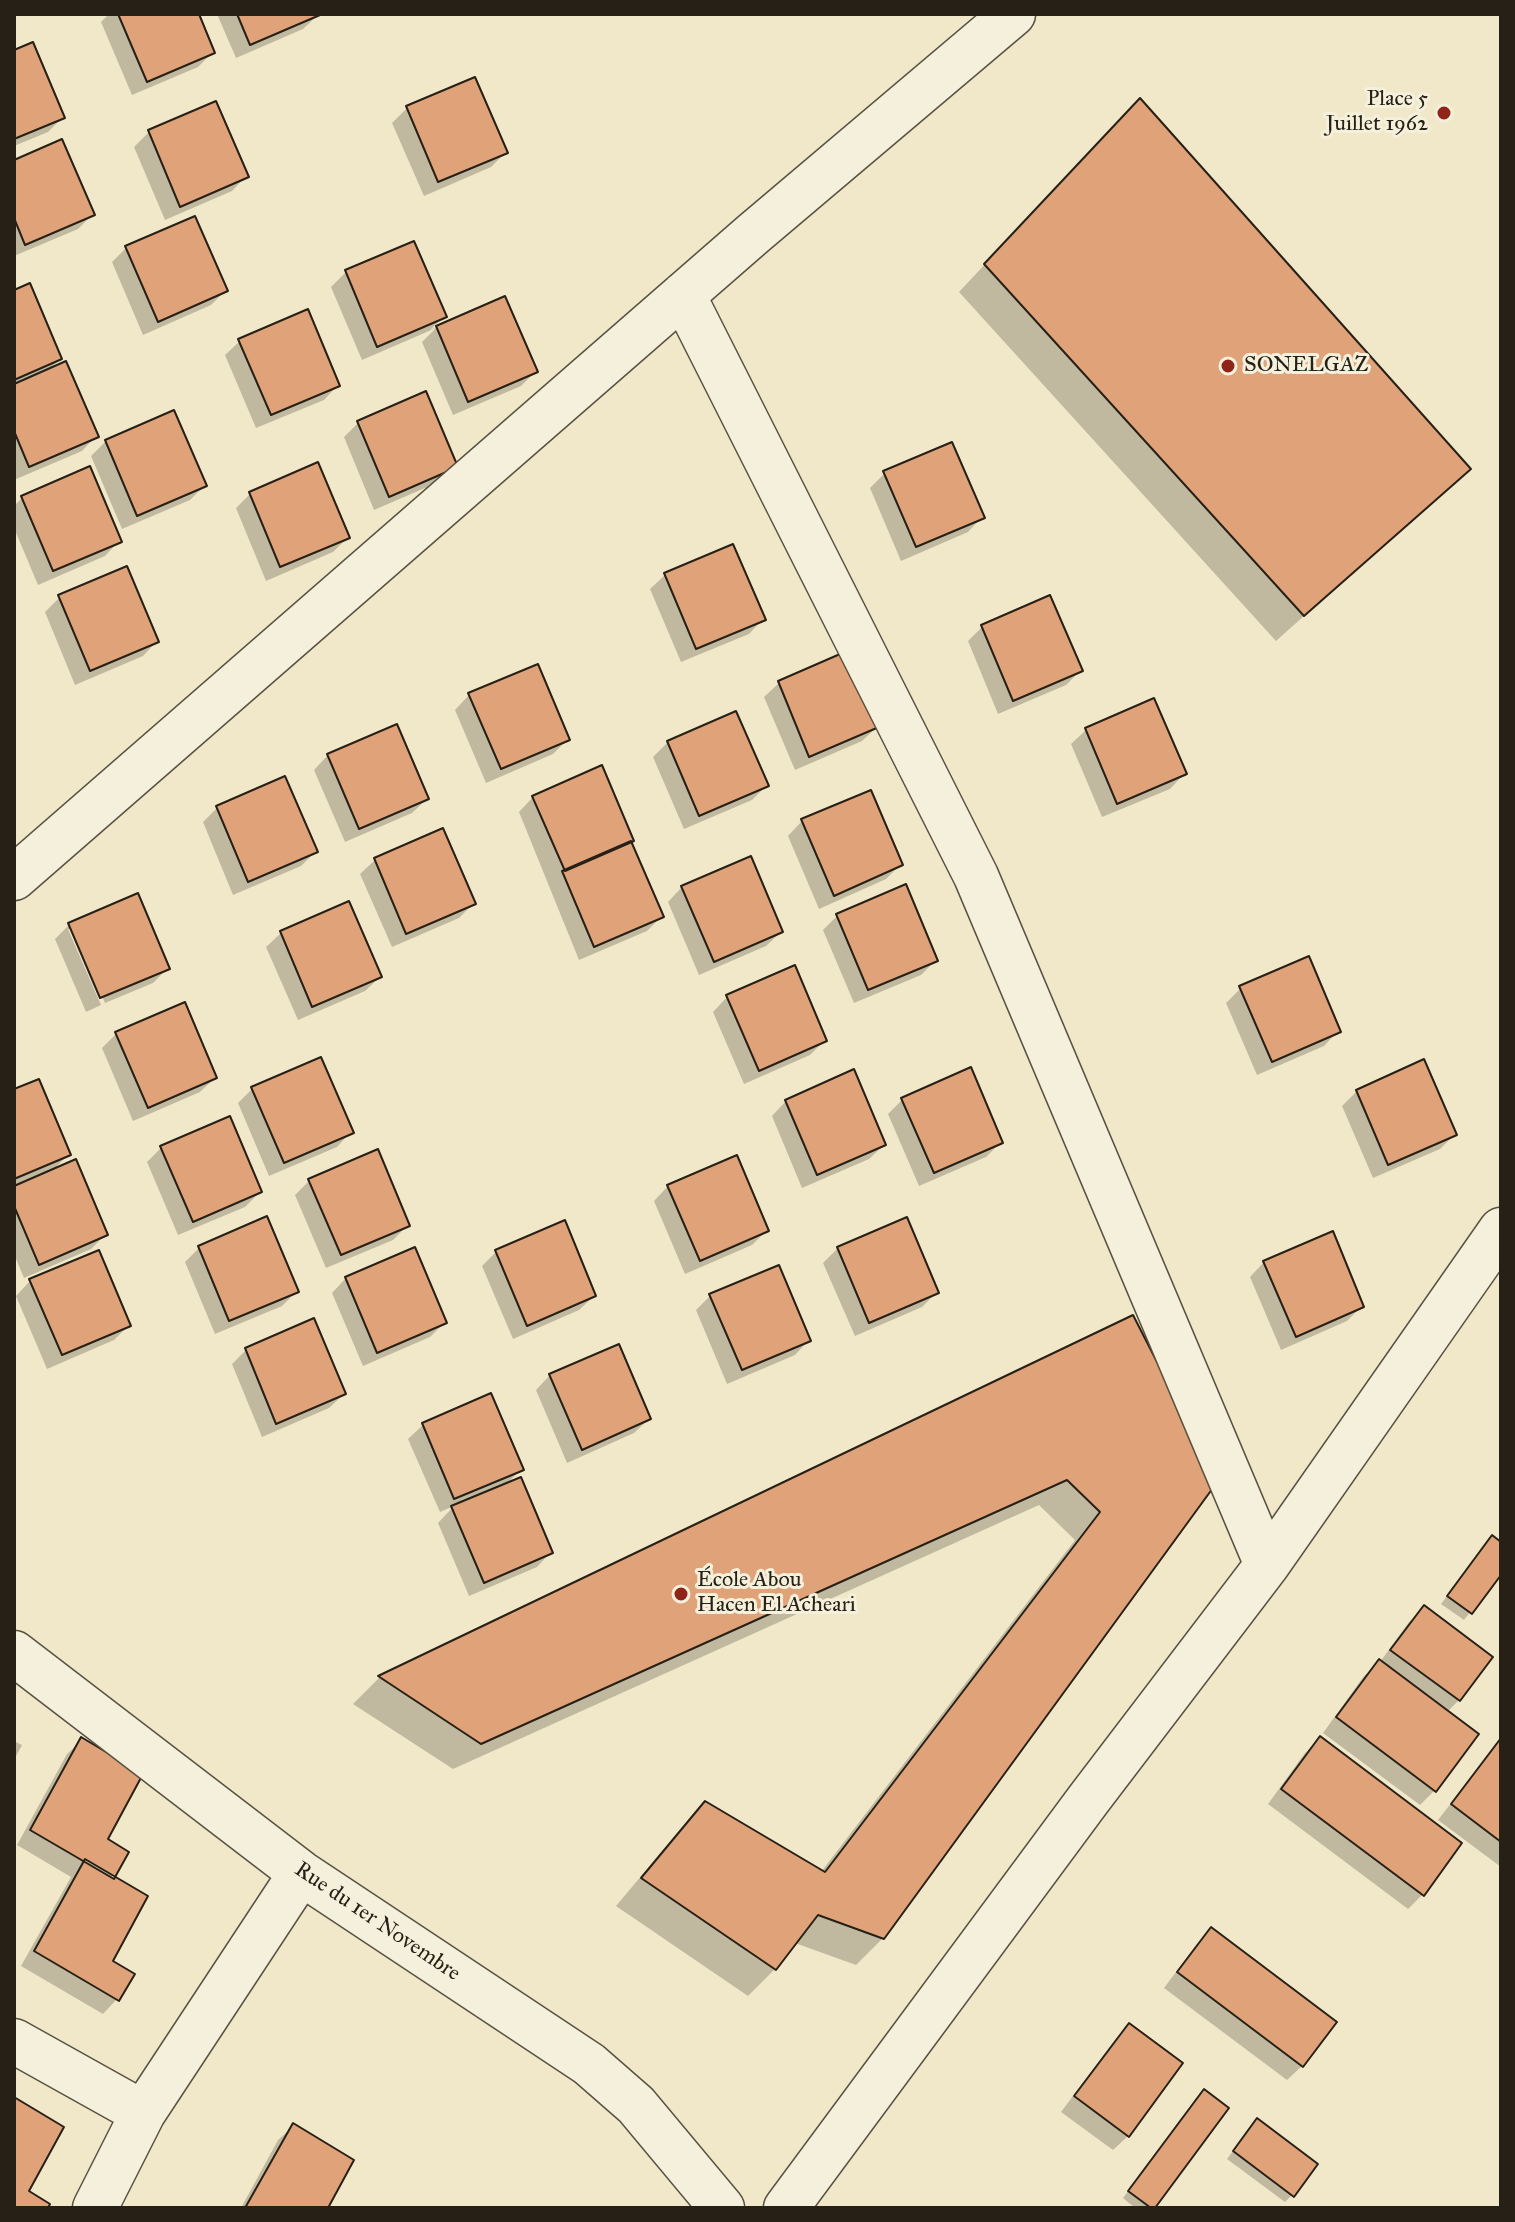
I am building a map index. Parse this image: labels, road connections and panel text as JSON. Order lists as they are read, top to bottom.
{
  "streets": {
    "street": ["Rue du 1er Novembre"]
  },
  "places": ["Place 5 Juillet 1962", "SONELGAZ", "École Abou Hacen El Acheari"]
}
